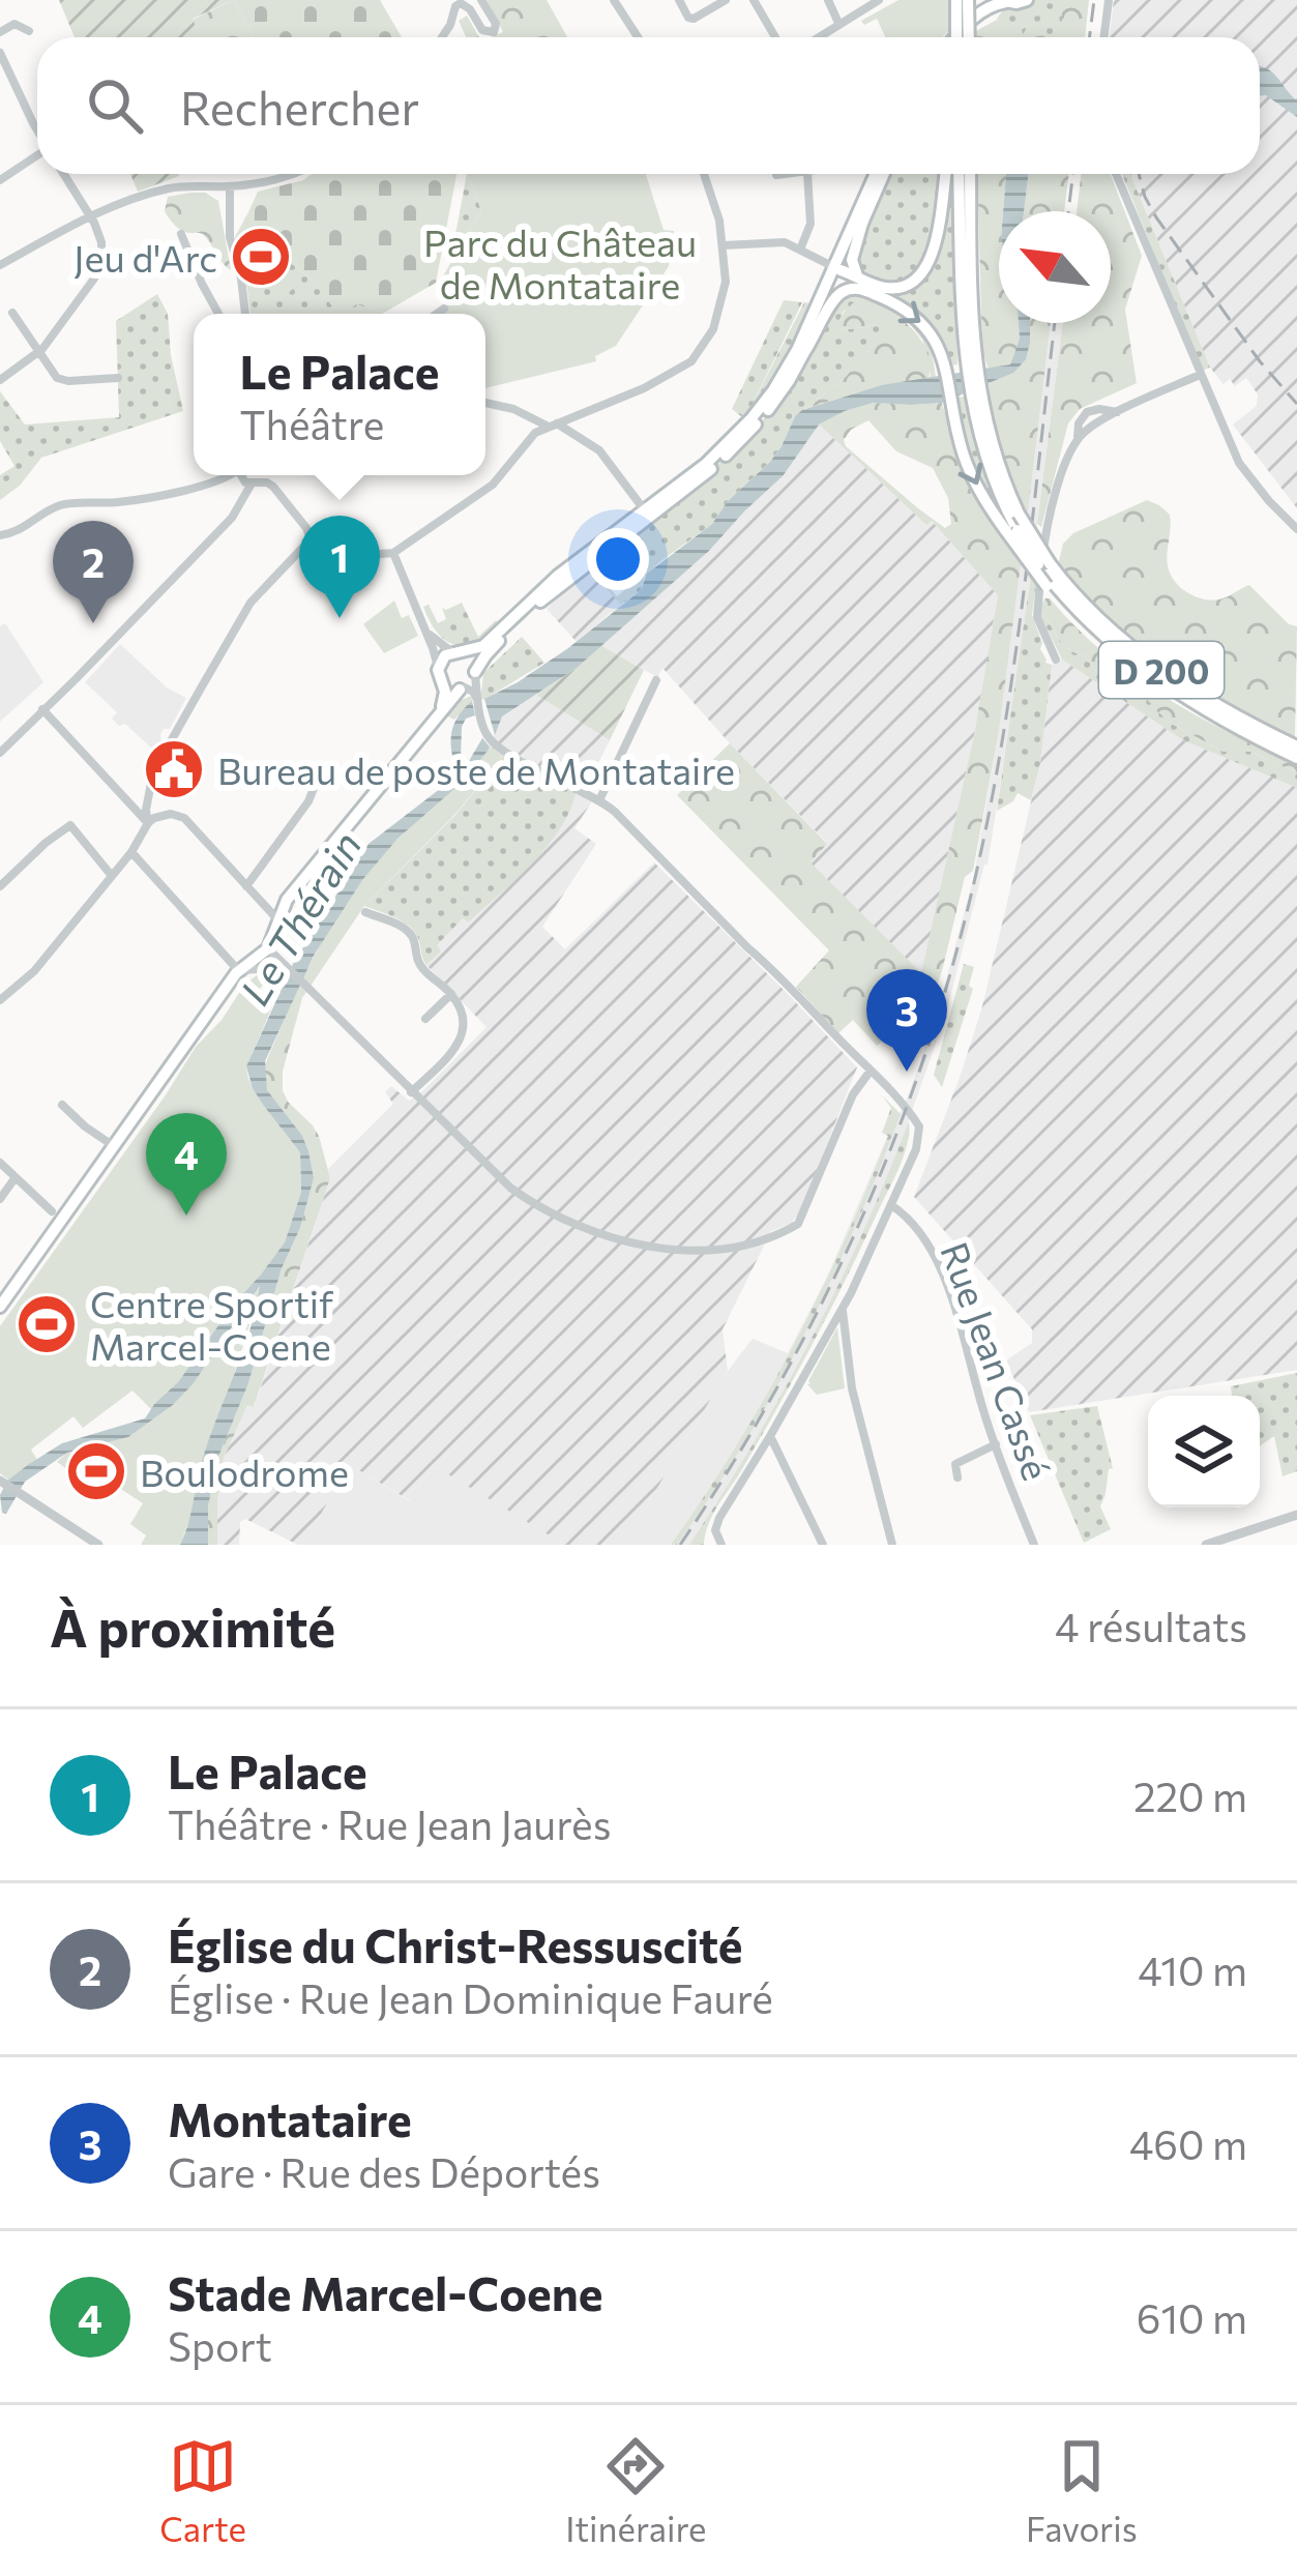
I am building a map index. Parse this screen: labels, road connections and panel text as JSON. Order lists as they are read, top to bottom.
{
  "streets": {
    "main road": ["D 200"],
    "street": ["Rue Jean Cassé"]
  },
  "water": ["Le Thérain"],
  "parks": ["Parc du Château de Montataire"],
  "places": {
    "sports": ["Jeu d'Arc", "Centre Sportif Marcel-Coene", "Boulodrome"],
    "public building": ["Bureau de poste de Montataire"]
  },
  "north": "top left",
  "page": {
    "search": "Rechercher",
    "popup": ["Le Palace", "Théâtre"],
    "pins": [
      "1",
      "2",
      "3",
      "4"
    ],
    "heading": ["À proximité", "4 résultats"],
    "list": [
      {
        "mark": "1",
        "name": "Le Palace",
        "note": "Théâtre · Rue Jean Jaurès",
        "value": "220 m"
      },
      {
        "mark": "2",
        "name": "Église du Christ-Ressuscité",
        "note": "Église · Rue Jean Dominique Fauré",
        "value": "410 m"
      },
      {
        "mark": "3",
        "name": "Montataire",
        "note": "Gare · Rue des Déportés",
        "value": "460 m"
      },
      {
        "mark": "4",
        "name": "Stade Marcel-Coene",
        "note": "Sport",
        "value": "610 m"
      }
    ],
    "nav": ["Carte", "Itinéraire", "Favoris"]
  }
}
